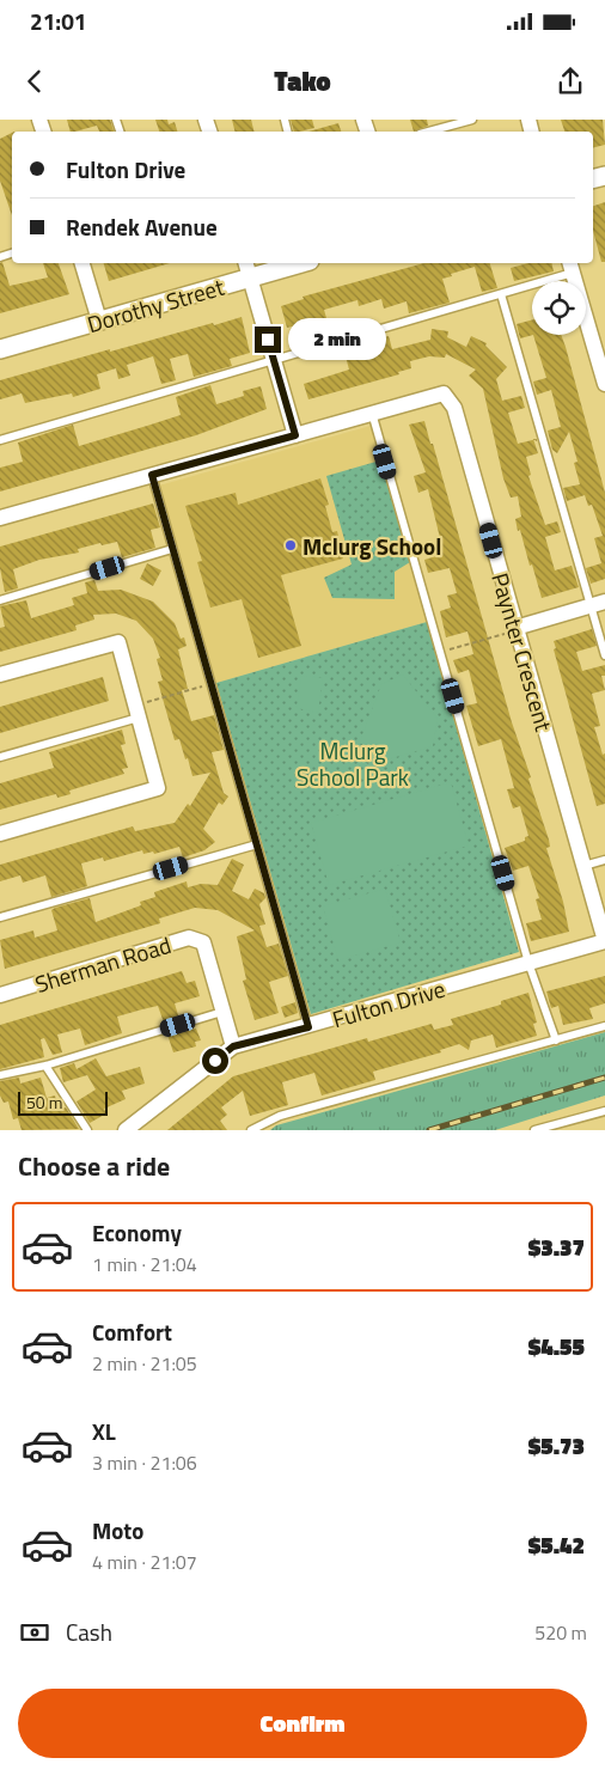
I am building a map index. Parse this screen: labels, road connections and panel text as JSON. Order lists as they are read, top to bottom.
{
  "streets": {
    "street": [
      "Dorothy Street",
      "Paynter Crescent",
      "Sherman Road",
      "Fulton Drive"
    ]
  },
  "crossings": [
    ["Paynter Crescent", "Fulton Drive"],
    ["Sherman Road", "Fulton Drive"]
  ],
  "parks": ["Mclurg School Park"],
  "places": ["Mclurg School"],
  "scale_bar": "50 m",
  "page": {
    "status": "21:01",
    "header": "Tako",
    "banner": ["Fulton Drive", "Rendek Avenue"],
    "bubble": "2 min",
    "scale": "50 m",
    "heading": "Choose a ride",
    "list": [
      {
        "name": "Economy",
        "note": "1 min · 21:04",
        "value": "$3.37"
      },
      {
        "name": "Comfort",
        "note": "2 min · 21:05",
        "value": "$4.55"
      },
      {
        "name": "XL",
        "note": "3 min · 21:06",
        "value": "$5.73"
      },
      {
        "name": "Moto",
        "note": "4 min · 21:07",
        "value": "$5.42"
      }
    ],
    "pay": ["Cash", "520 m"],
    "buttons": "Confirm"
  }
}
